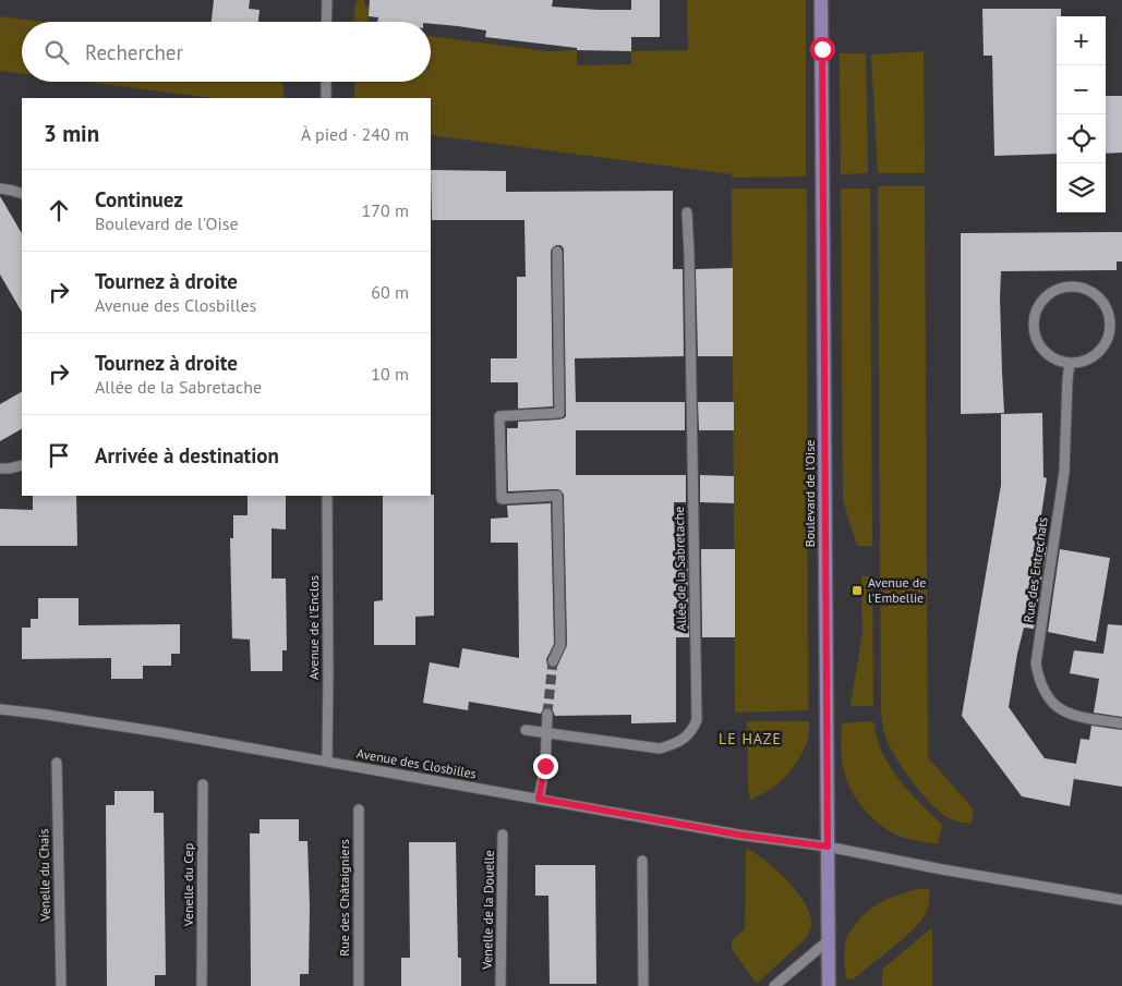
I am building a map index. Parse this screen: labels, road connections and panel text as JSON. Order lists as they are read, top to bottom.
{
  "streets": {
    "main road": ["Boulevard de l'Oise"],
    "street": [
      "Allée de la Sabretache",
      "Rue des Entrechats",
      "Avenue de l'Enclos",
      "Avenue des Closbilles",
      "Venelle du Chais",
      "Venelle du Cep",
      "Rue des Châtaigniers",
      "Venelle de la Douelle"
    ]
  },
  "crossings": [
    ["Boulevard de l'Oise", "Avenue des Closbilles"],
    ["Avenue de l'Enclos", "Avenue des Closbilles"]
  ],
  "districts": ["LE HAZE"],
  "places": {
    "transit": ["Avenue de l'Embellie"]
  },
  "page": {
    "map_buttons": ["+", "−"],
    "search": "Rechercher",
    "heading": ["3 min", "À pied · 240 m"],
    "list": [
      ["Continuez", "Boulevard de l'Oise", "170 m"],
      ["Tournez à droite", "Avenue des Closbilles", "60 m"],
      ["Tournez à droite", "Allée de la Sabretache", "10 m"],
      "Arrivée à destination"
    ]
  }
}
